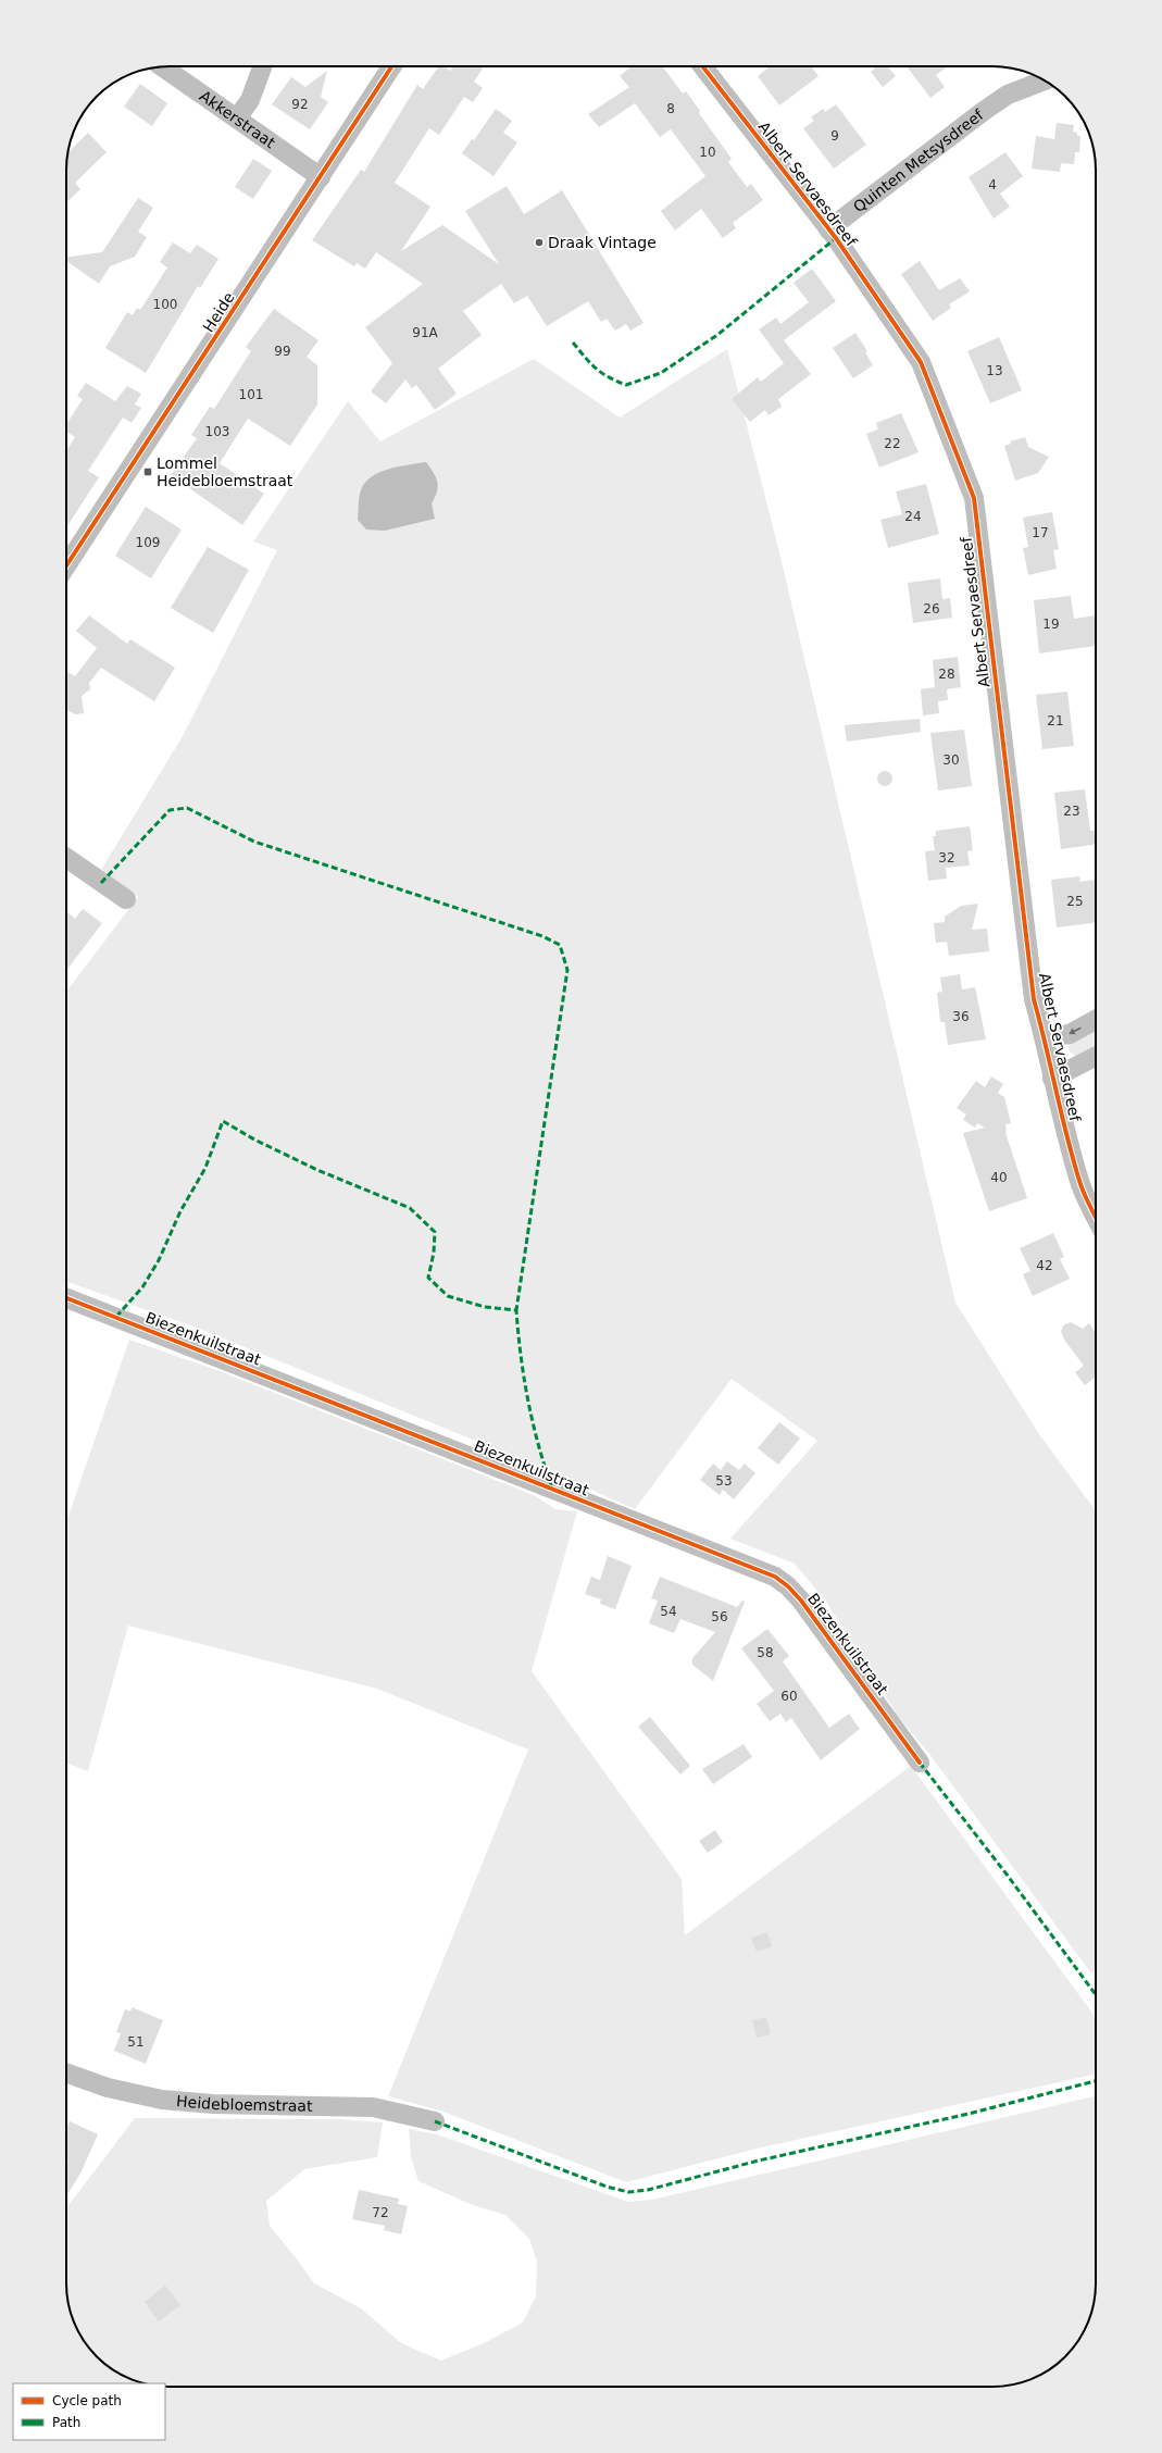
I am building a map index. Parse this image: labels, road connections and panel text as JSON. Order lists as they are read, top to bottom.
{
  "streets": {
    "street": [
      "Akkerstraat",
      "Quinten Metsysdreef",
      "Albert Servaesdreef",
      "Heide",
      "Biezenkuilstraat",
      "Heidebloemstraat"
    ]
  },
  "crossings": [
    ["Akkerstraat", "Heide"],
    ["Quinten Metsysdreef", "Albert Servaesdreef"]
  ],
  "places": {
    "other": ["Draak Vintage"],
    "transit": ["Lommel Heidebloemstraat"]
  },
  "house_numbers": [
    "92",
    "8",
    "9",
    "10",
    "4",
    "100",
    "91A",
    "99",
    "13",
    "101",
    "103",
    "22",
    "24",
    "17",
    "109",
    "26",
    "19",
    "28",
    "21",
    "30",
    "23",
    "32",
    "25",
    "36",
    "40",
    "42",
    "53",
    "54",
    "56",
    "58",
    "60",
    "51",
    "72"
  ],
  "legend": ["Cycle path", "Path"]
}
